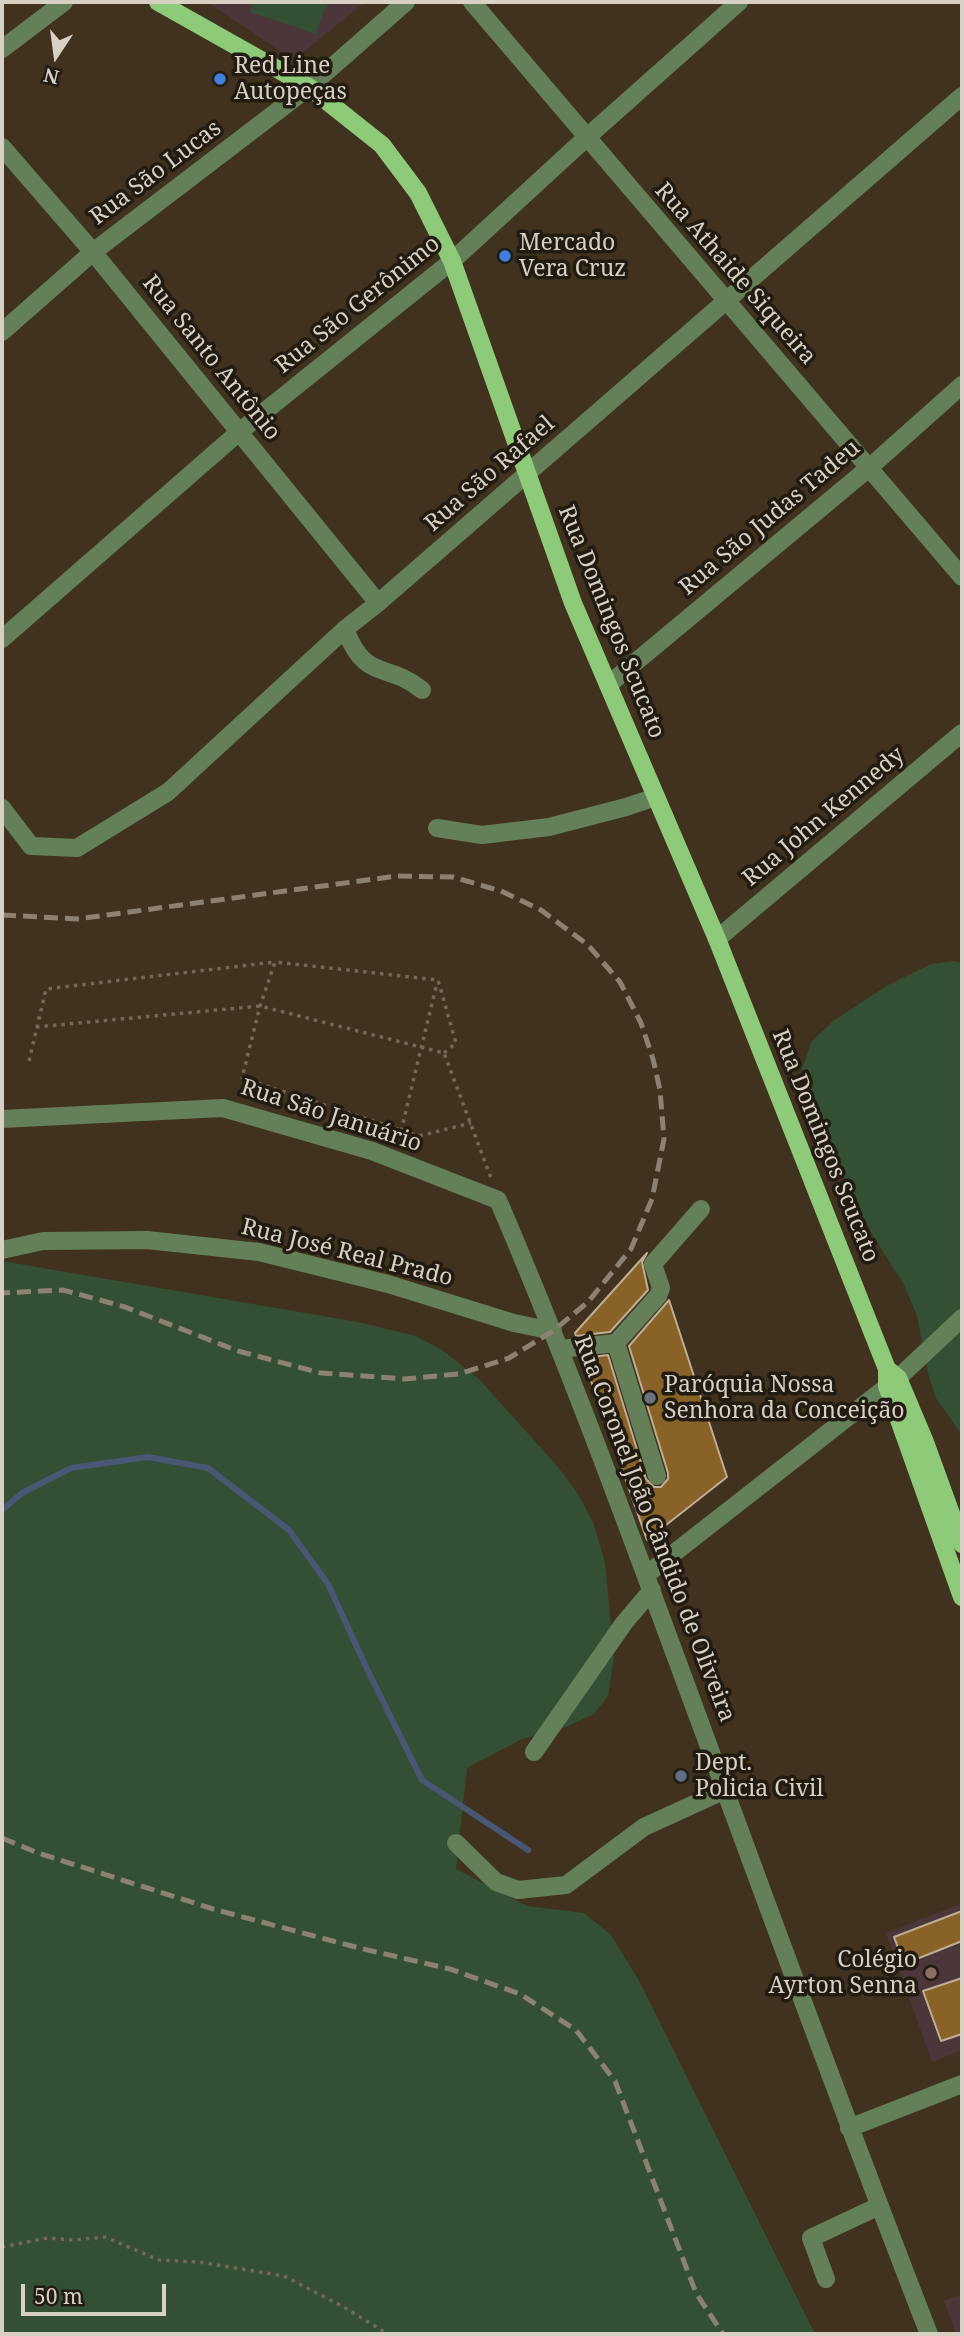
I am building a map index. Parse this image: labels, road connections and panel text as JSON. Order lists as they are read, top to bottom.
{
  "streets": {
    "main road": ["Rua Domingos Scucato"],
    "street": [
      "Rua São Lucas",
      "Rua Athaide Siqueira",
      "Rua São Gerônimo",
      "Rua Santo Antônio",
      "Rua São Rafael",
      "Rua São Judas Tadeu",
      "Rua John Kennedy",
      "Rua São Januário",
      "Rua José Real Prado",
      "Rua Coronel João Cândido de Oliveira"
    ]
  },
  "crossings": [
    ["Rua São Lucas", "Rua Santo Antônio"],
    ["Rua São Lucas", "Rua Domingos Scucato"],
    ["Rua Athaide Siqueira", "Rua São Gerônimo"],
    ["Rua Athaide Siqueira", "Rua São Rafael"],
    ["Rua Athaide Siqueira", "Rua São Judas Tadeu"],
    ["Rua São Gerônimo", "Rua Santo Antônio"],
    ["Rua São Gerônimo", "Rua Domingos Scucato"],
    ["Rua Santo Antônio", "Rua São Rafael"],
    ["Rua São Rafael", "Rua Domingos Scucato"],
    ["Rua São Judas Tadeu", "Rua Domingos Scucato"],
    ["Rua Domingos Scucato", "Rua John Kennedy"],
    ["Rua José Real Prado", "Rua Coronel João Cândido de Oliveira"]
  ],
  "places": [
    "Red Line Autopeças",
    "Mercado Vera Cruz",
    "Paróquia Nossa Senhora da Conceição",
    "Dept. Policia Civil",
    "Colégio Ayrton Senna"
  ],
  "scale_bar": "50 m",
  "north": "bottom"
}
